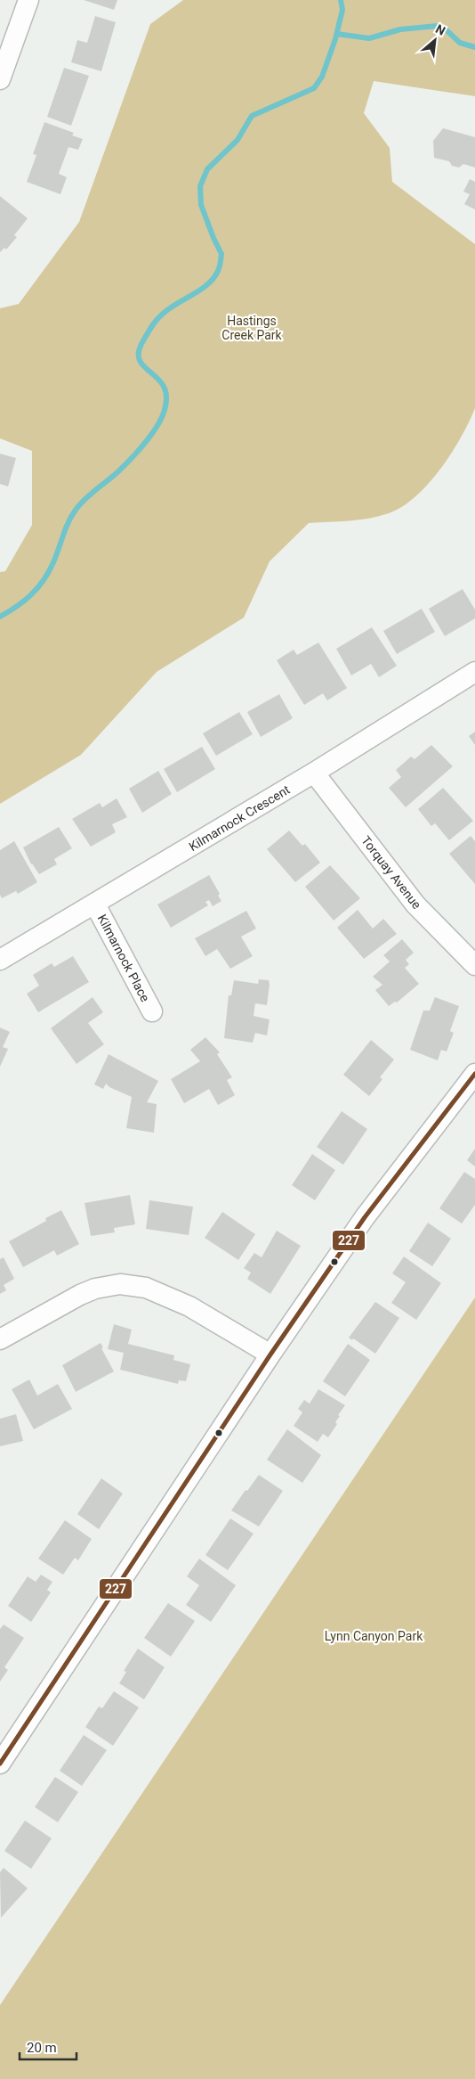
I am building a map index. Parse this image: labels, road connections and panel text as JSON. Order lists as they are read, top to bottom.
{
  "streets": {
    "street": ["Kilmarnock Crescent", "Torquay Avenue", "Kilmarnock Place"]
  },
  "crossings": [
    ["Kilmarnock Crescent", "Torquay Avenue"],
    ["Kilmarnock Crescent", "Kilmarnock Place"]
  ],
  "parks": ["Hastings Creek Park", "Lynn Canyon Park"],
  "lines": ["transit line 227"],
  "scale_bar": "20 m",
  "north": "top right"
}
